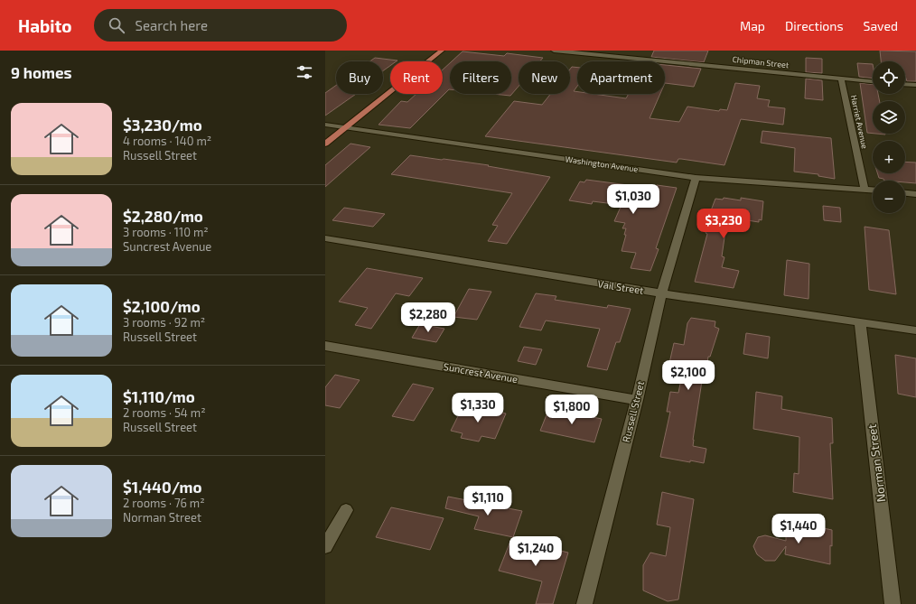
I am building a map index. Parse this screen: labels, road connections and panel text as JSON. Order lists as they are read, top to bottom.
{
  "streets": {
    "street": [
      "Chipman Street",
      "Harriet Avenue",
      "Washington Avenue",
      "Vail Street",
      "Suncrest Avenue",
      "Russell Street",
      "Norman Street"
    ]
  },
  "crossings": [
    ["Chipman Street", "Harriet Avenue"],
    ["Harriet Avenue", "Washington Avenue"],
    ["Washington Avenue", "Russell Street"],
    ["Vail Street", "Russell Street"],
    ["Vail Street", "Norman Street"],
    ["Suncrest Avenue", "Russell Street"]
  ],
  "page": {
    "header": "Habito",
    "search": "Search here",
    "nav": ["Map", "Directions", "Saved"],
    "heading": "9 homes",
    "map_buttons": ["+", "−"],
    "chip": [
      "Buy",
      "Rent",
      "Filters",
      "New",
      "Apartment"
    ],
    "list": [
      {
        "name": "$3,230/mo",
        "note": "4 rooms · 140 m² · Russell Street"
      },
      {
        "name": "$2,280/mo",
        "note": "3 rooms · 110 m² · Suncrest Avenue"
      },
      {
        "name": "$2,100/mo",
        "note": "3 rooms · 92 m² · Russell Street"
      },
      {
        "name": "$1,110/mo",
        "note": "2 rooms · 54 m² · Russell Street"
      },
      {
        "name": "$1,440/mo",
        "note": "2 rooms · 76 m² · Norman Street"
      }
    ],
    "price": [
      "$1,030",
      "$3,230",
      "$2,280",
      "$2,100",
      "$1,330",
      "$1,800",
      "$1,110",
      "$1,440",
      "$1,240"
    ]
  }
}
